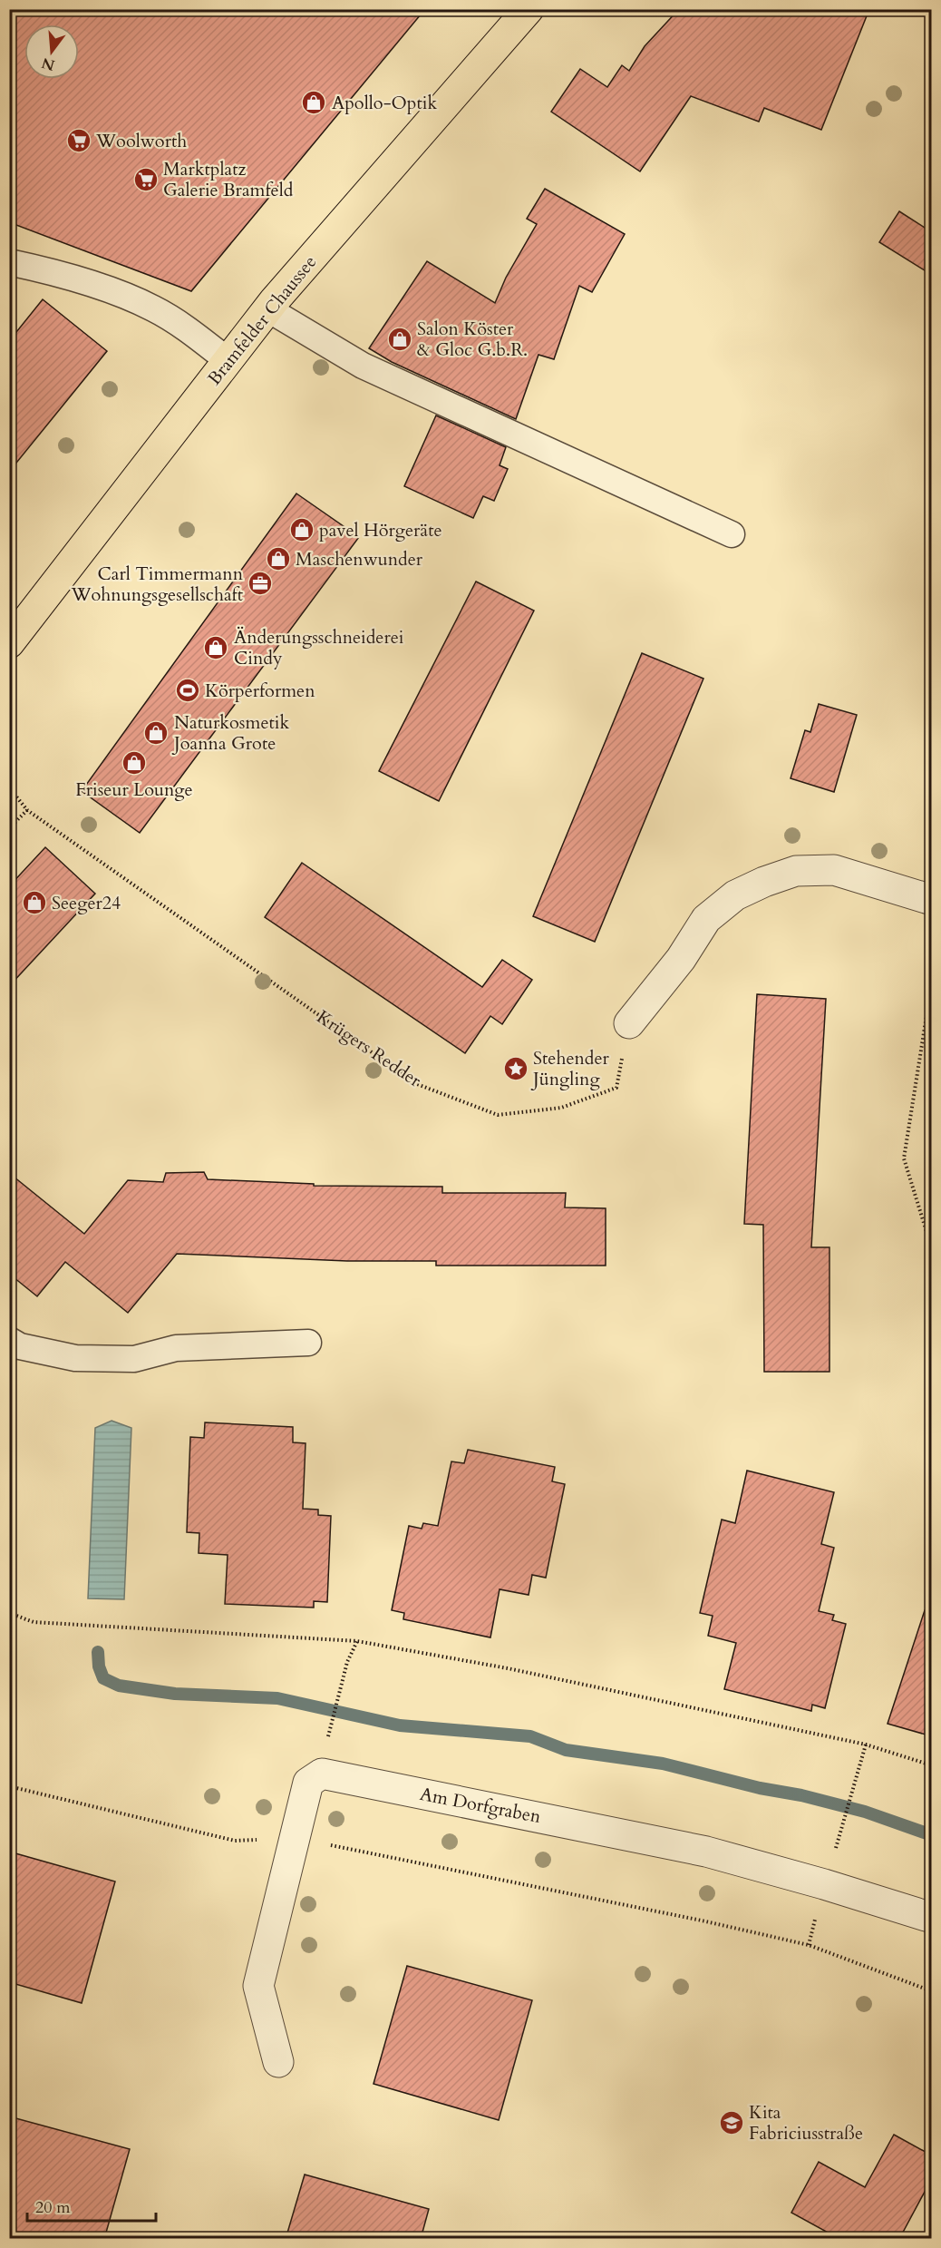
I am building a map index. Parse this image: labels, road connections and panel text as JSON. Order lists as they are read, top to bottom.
{
  "streets": {
    "main road": ["Bramfelder Chaussee"],
    "street": ["Am Dorfgraben"],
    "path": ["Krügers Redder"]
  },
  "places": {
    "shop": [
      "Apollo-Optik",
      "Salon Köster & Gloc G.b.R.",
      "pavel Hörgeräte",
      "Maschenwunder",
      "Änderungsschneiderei Cindy",
      "Naturkosmetik Joanna Grote",
      "Friseur Lounge",
      "Seeger24"
    ],
    "supermarket": ["Woolworth", "Marktplatz Galerie Bramfeld"],
    "office": ["Carl Timmermann Wohnungsgesellschaft"],
    "sports": ["Körperformen"],
    "place": ["Stehender Jüngling"],
    "school or university": ["Kita Fabriciusstraße"]
  },
  "scale_bar": "20 m",
  "north": "bottom"
}
